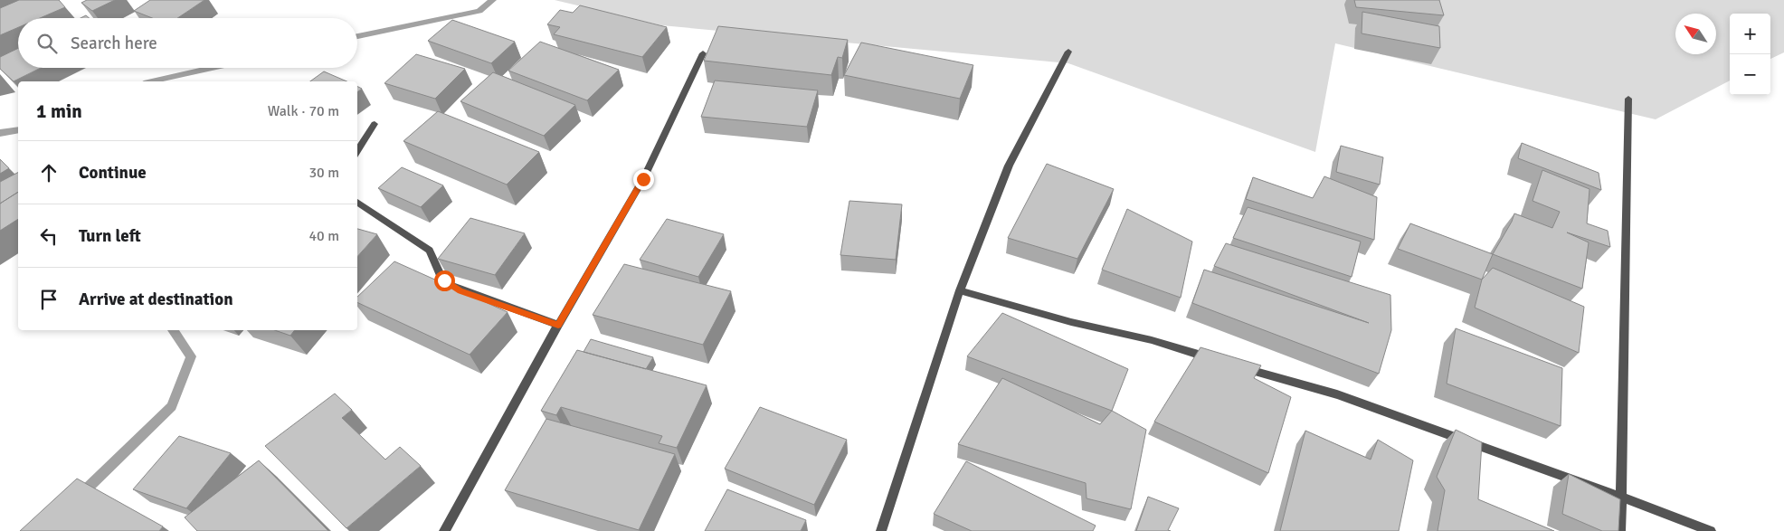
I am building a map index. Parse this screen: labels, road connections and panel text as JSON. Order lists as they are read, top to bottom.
{
  "north": "top left",
  "page": {
    "map_buttons": ["+", "−"],
    "search": "Search here",
    "heading": ["1 min", "Walk · 70 m"],
    "list": [
      ["Continue", "30 m"],
      ["Turn left", "40 m"],
      "Arrive at destination"
    ]
  }
}
